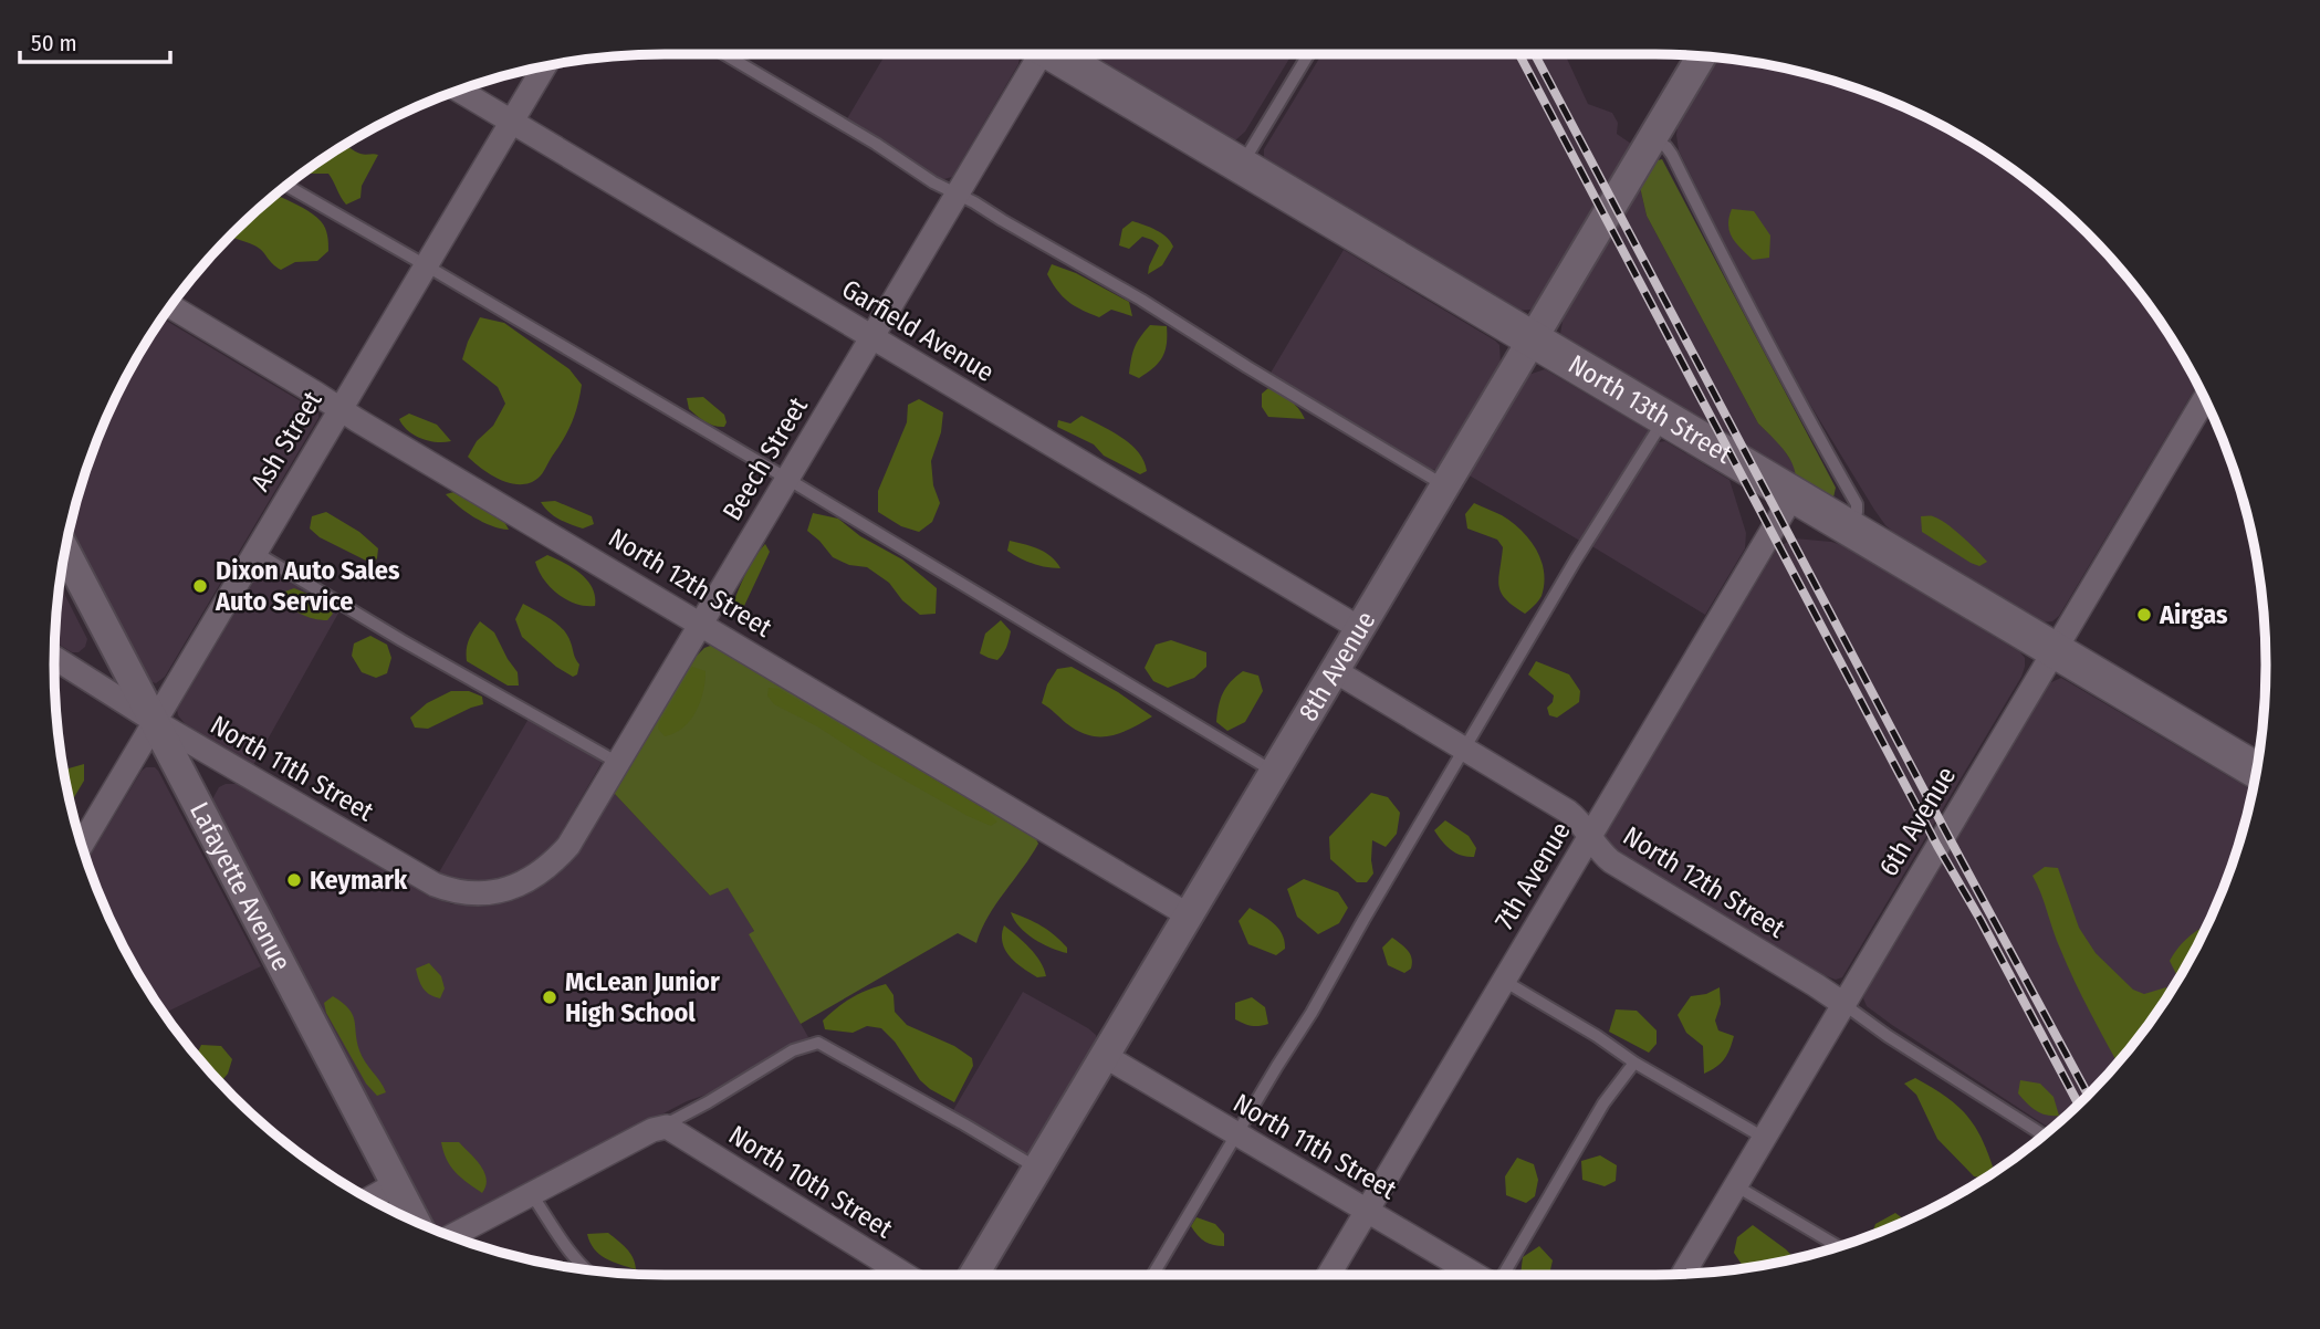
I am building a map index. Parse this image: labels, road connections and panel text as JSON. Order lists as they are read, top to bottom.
{
  "streets": {
    "main road": ["North 13th Street"],
    "street": [
      "Garfield Avenue",
      "Ash Street",
      "Beech Street",
      "North 12th Street",
      "8th Avenue",
      "North 11th Street",
      "6th Avenue",
      "7th Avenue",
      "Lafayette Avenue",
      "North 10th Street"
    ]
  },
  "crossings": [
    ["Garfield Avenue", "Ash Street"],
    ["Garfield Avenue", "Beech Street"],
    ["Garfield Avenue", "8th Avenue"],
    ["North 13th Street", "8th Avenue"],
    ["North 13th Street", "6th Avenue"],
    ["North 13th Street", "7th Avenue"],
    ["Ash Street", "North 12th Street"],
    ["Ash Street", "North 11th Street"],
    ["Ash Street", "Lafayette Avenue"],
    ["Beech Street", "North 12th Street"],
    ["Beech Street", "North 11th Street"],
    ["North 12th Street", "8th Avenue"],
    ["North 12th Street", "6th Avenue"],
    ["North 12th Street", "7th Avenue"],
    ["8th Avenue", "North 11th Street"],
    ["North 11th Street", "7th Avenue"],
    ["North 11th Street", "Lafayette Avenue"]
  ],
  "places": [
    "Dixon Auto Sales Auto Service",
    "Airgas",
    "Keymark",
    "McLean Junior High School"
  ],
  "scale_bar": "50 m"
}
